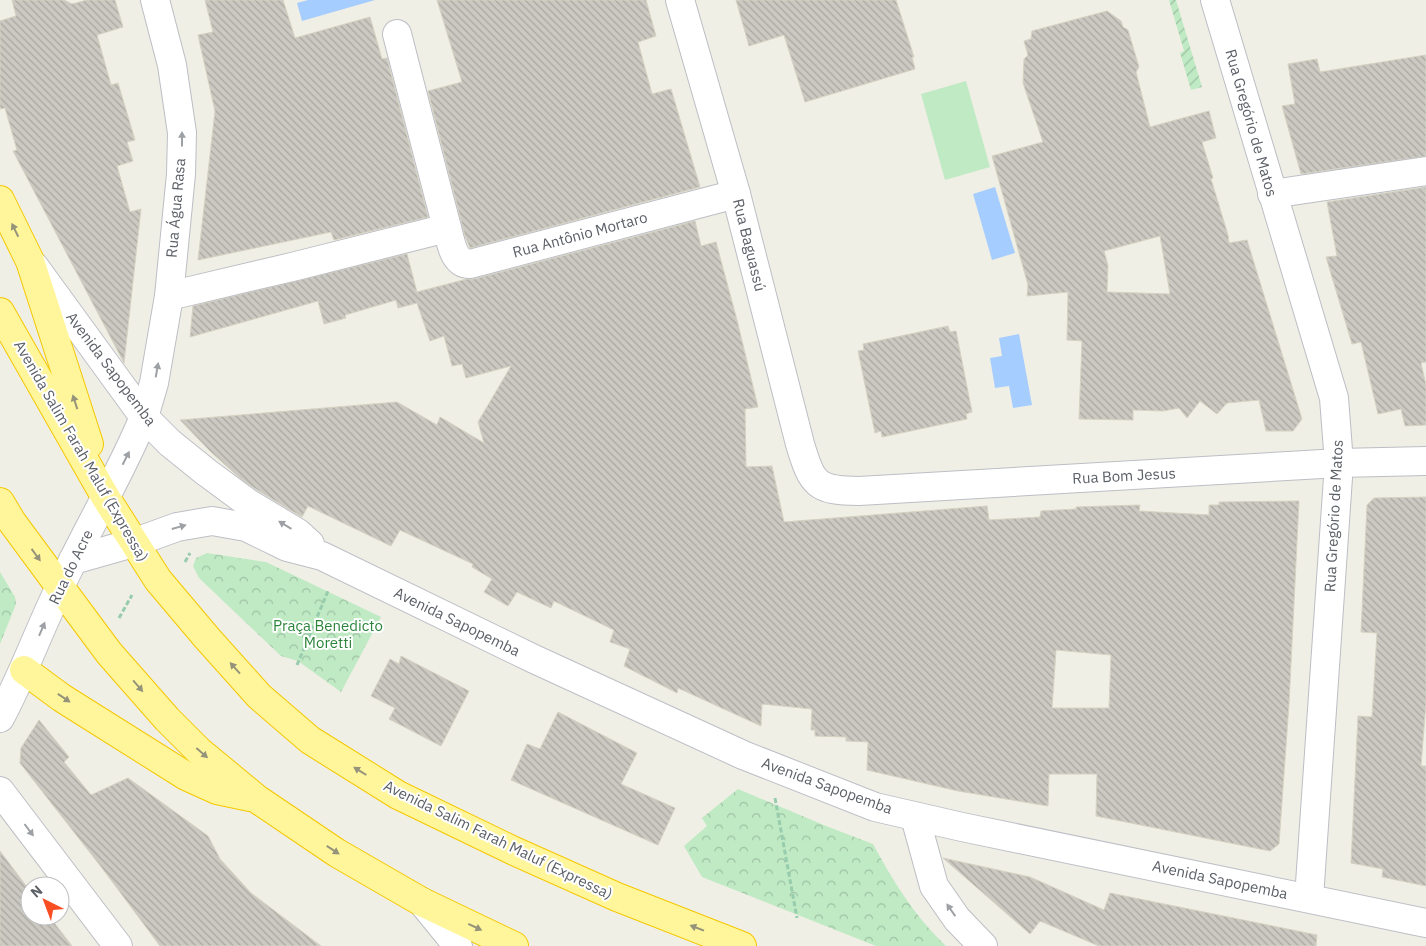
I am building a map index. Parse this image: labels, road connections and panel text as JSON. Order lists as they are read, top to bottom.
{
  "streets": {
    "highway": ["Avenida Salim Farah Maluf (Expressa)"],
    "street": [
      "Rua Gregório de Matos",
      "Rua Água Rasa",
      "Rua Antônio Mortaro",
      "Rua Baguassú",
      "Avenida Sapopemba",
      "Rua Bom Jesus",
      "Rua do Acre"
    ]
  },
  "crossings": [
    ["Rua Gregório de Matos", "Avenida Sapopemba"],
    ["Rua Gregório de Matos", "Rua Bom Jesus"],
    ["Rua Água Rasa", "Avenida Sapopemba"],
    ["Rua Água Rasa", "Rua do Acre"],
    ["Rua Antônio Mortaro", "Rua Baguassú"],
    ["Rua Baguassú", "Rua Bom Jesus"],
    ["Avenida Sapopemba", "Avenida Salim Farah Maluf (Expressa)"],
    ["Avenida Sapopemba", "Rua do Acre"],
    ["Avenida Salim Farah Maluf (Expressa)", "Rua do Acre"]
  ],
  "one_way": ["Rua Água Rasa", "Rua do Acre"],
  "parks": ["Praça Benedicto Moretti"],
  "north": "top left"
}
